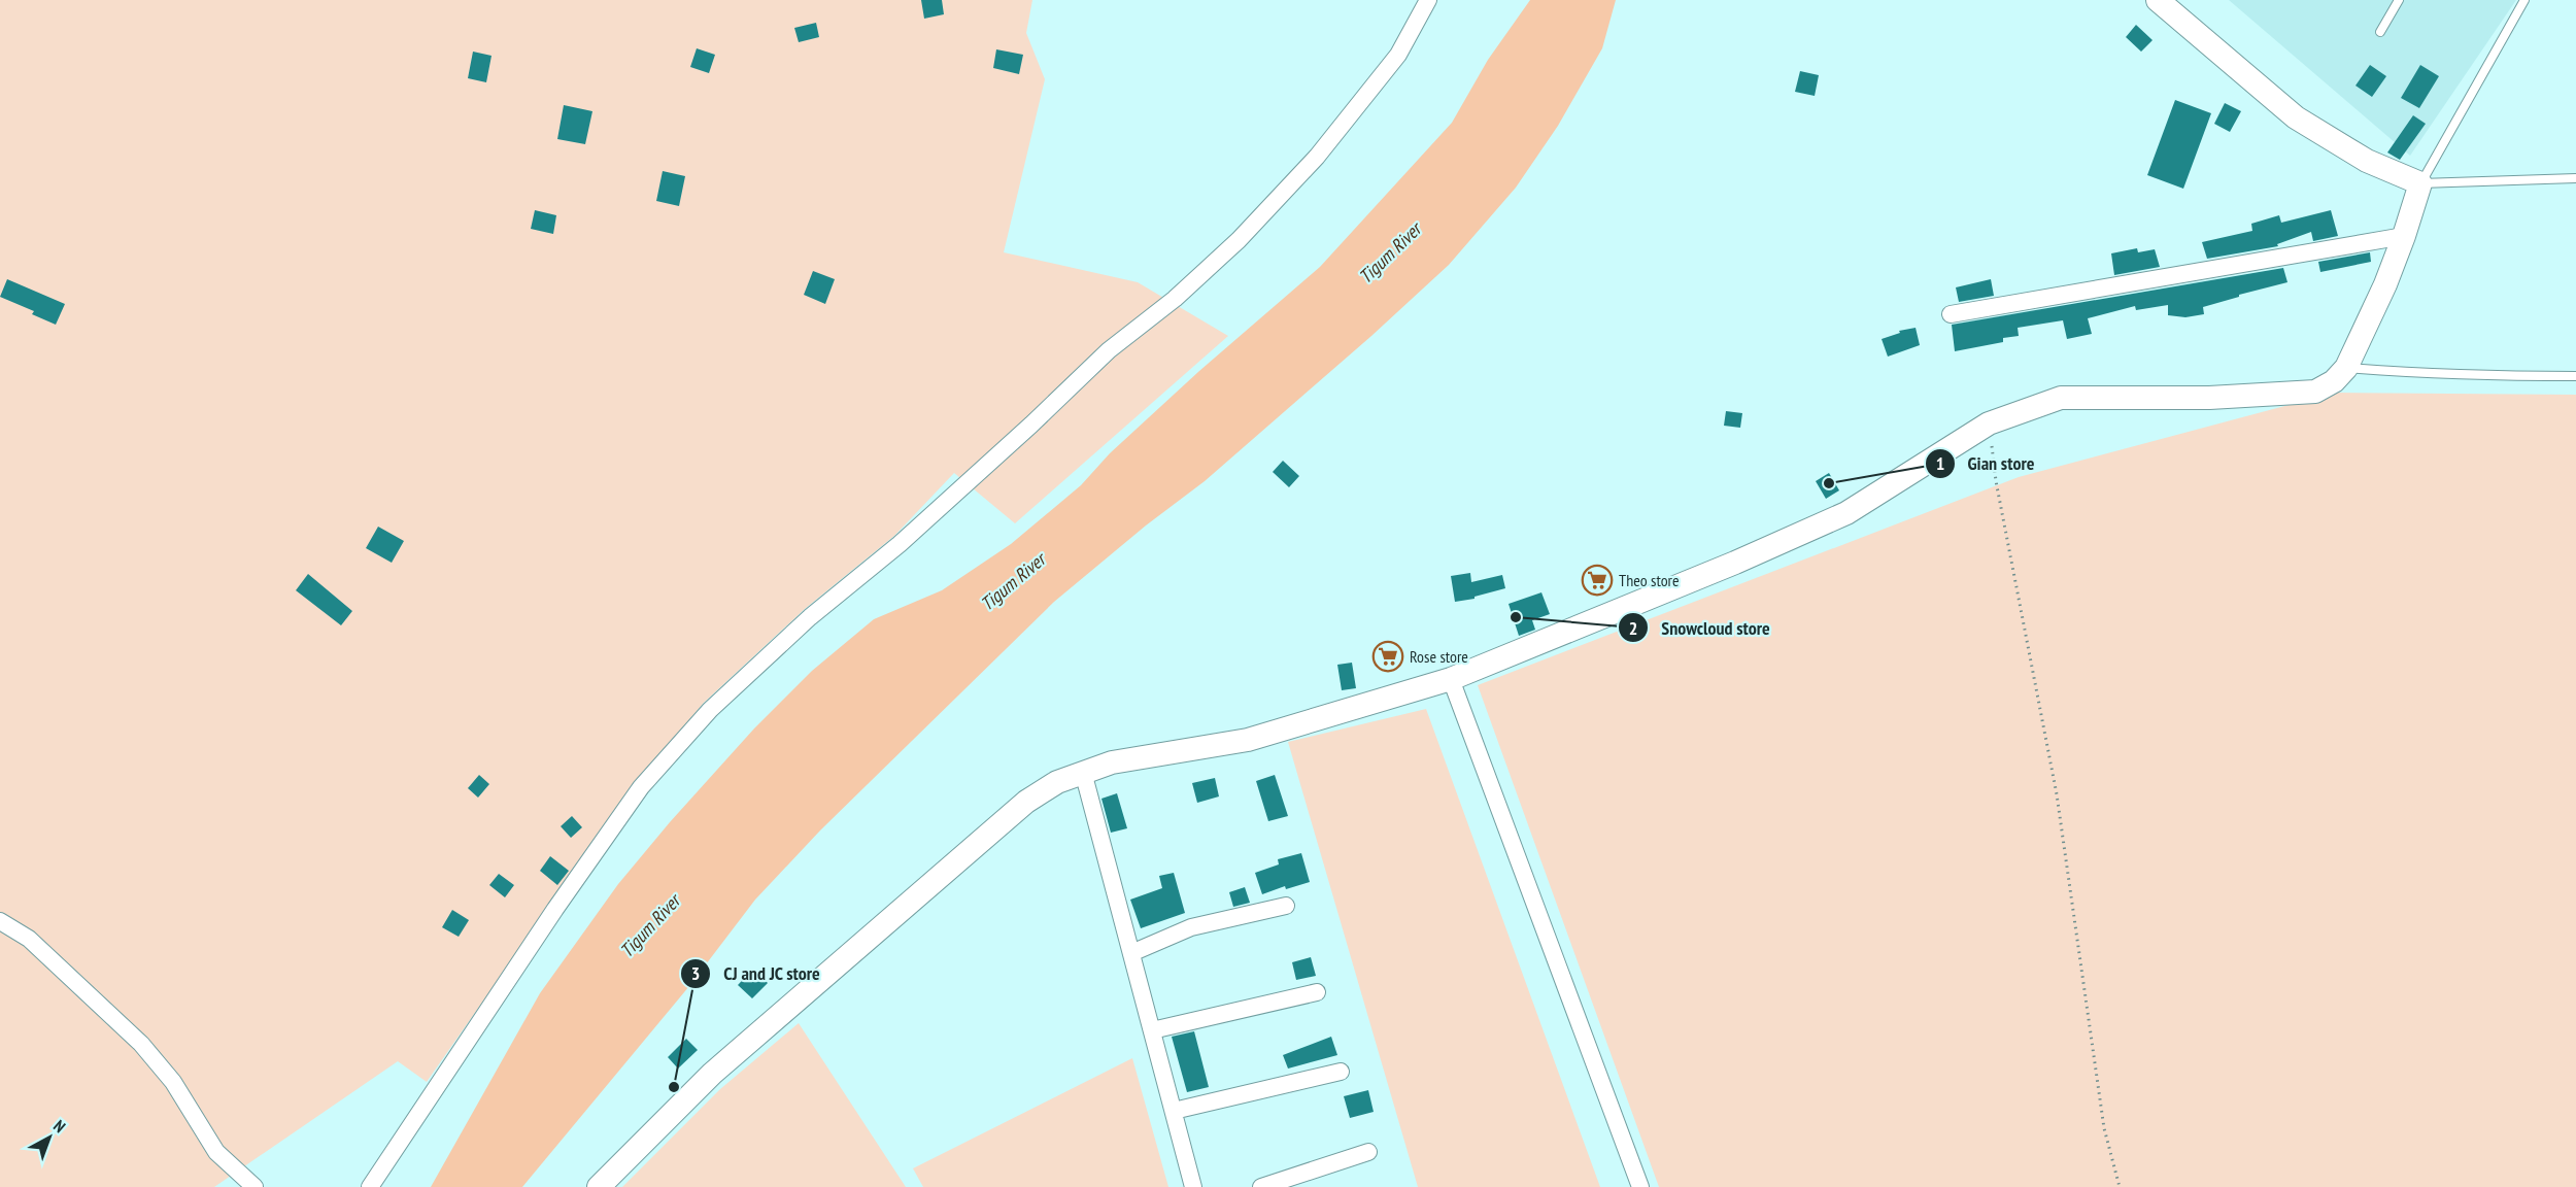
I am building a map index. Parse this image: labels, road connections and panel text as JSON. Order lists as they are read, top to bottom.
{
  "water": ["Tigum River"],
  "places": {
    "other": ["Gian store", "Snowcloud store", "CJ and JC store"],
    "supermarket": ["Theo store", "Rose store"]
  },
  "north": "top right"
}
